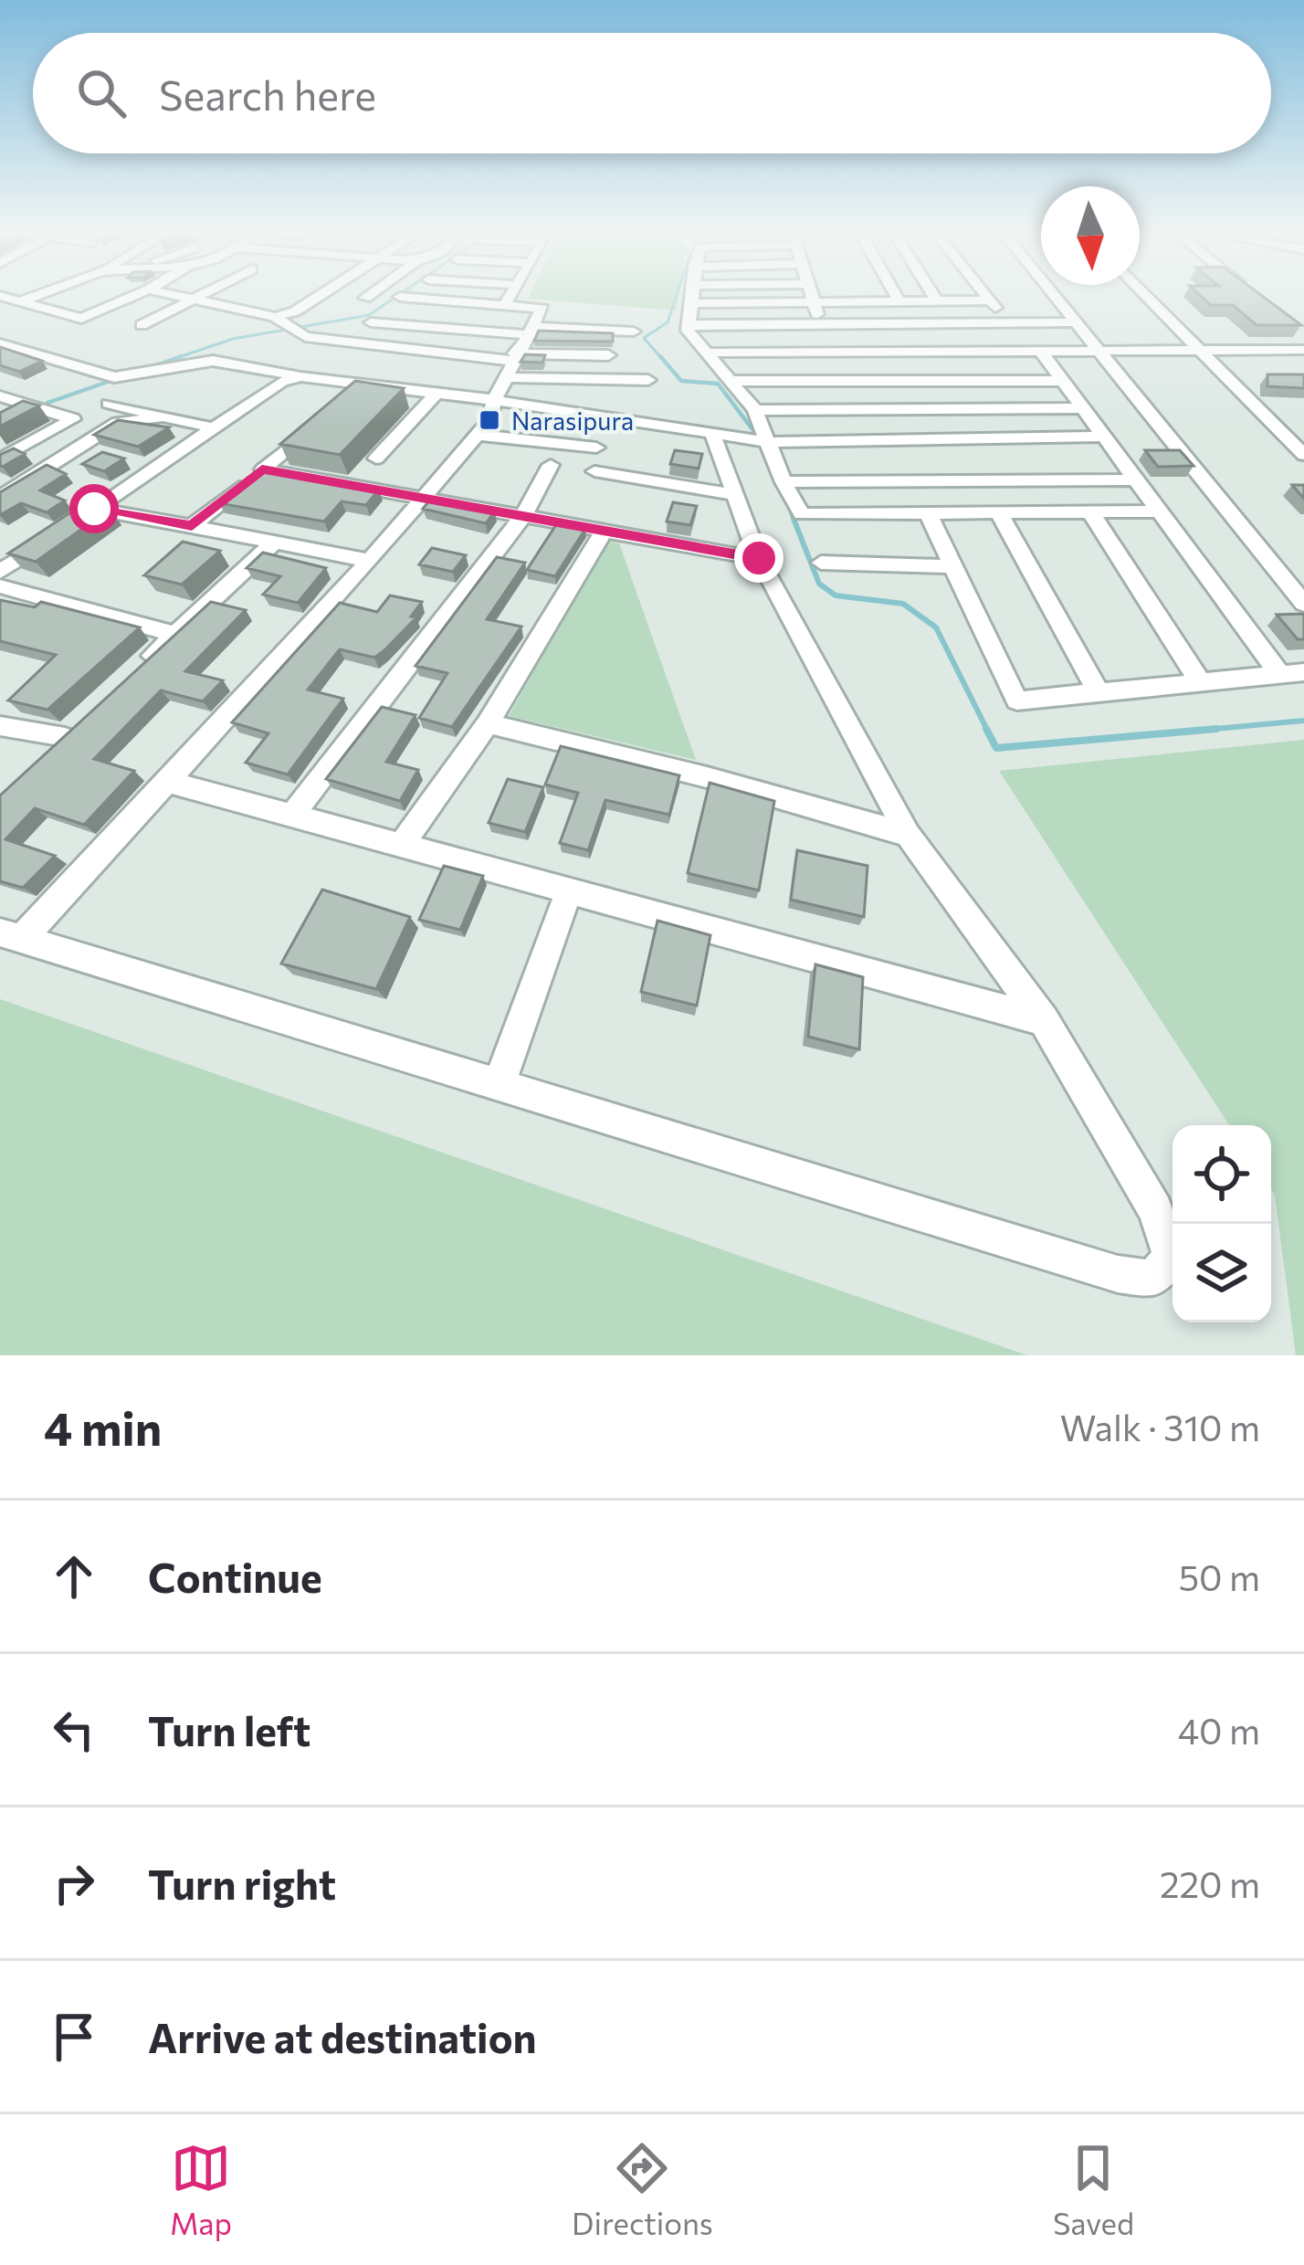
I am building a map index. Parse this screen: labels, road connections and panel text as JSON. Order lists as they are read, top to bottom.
{
  "places": {
    "transit": ["Narasipura"]
  },
  "north": "bottom",
  "page": {
    "search": "Search here",
    "heading": ["4 min", "Walk · 310 m"],
    "list": [
      ["Continue", "50 m"],
      ["Turn left", "40 m"],
      ["Turn right", "220 m"],
      "Arrive at destination"
    ],
    "nav": ["Map", "Directions", "Saved"]
  }
}
